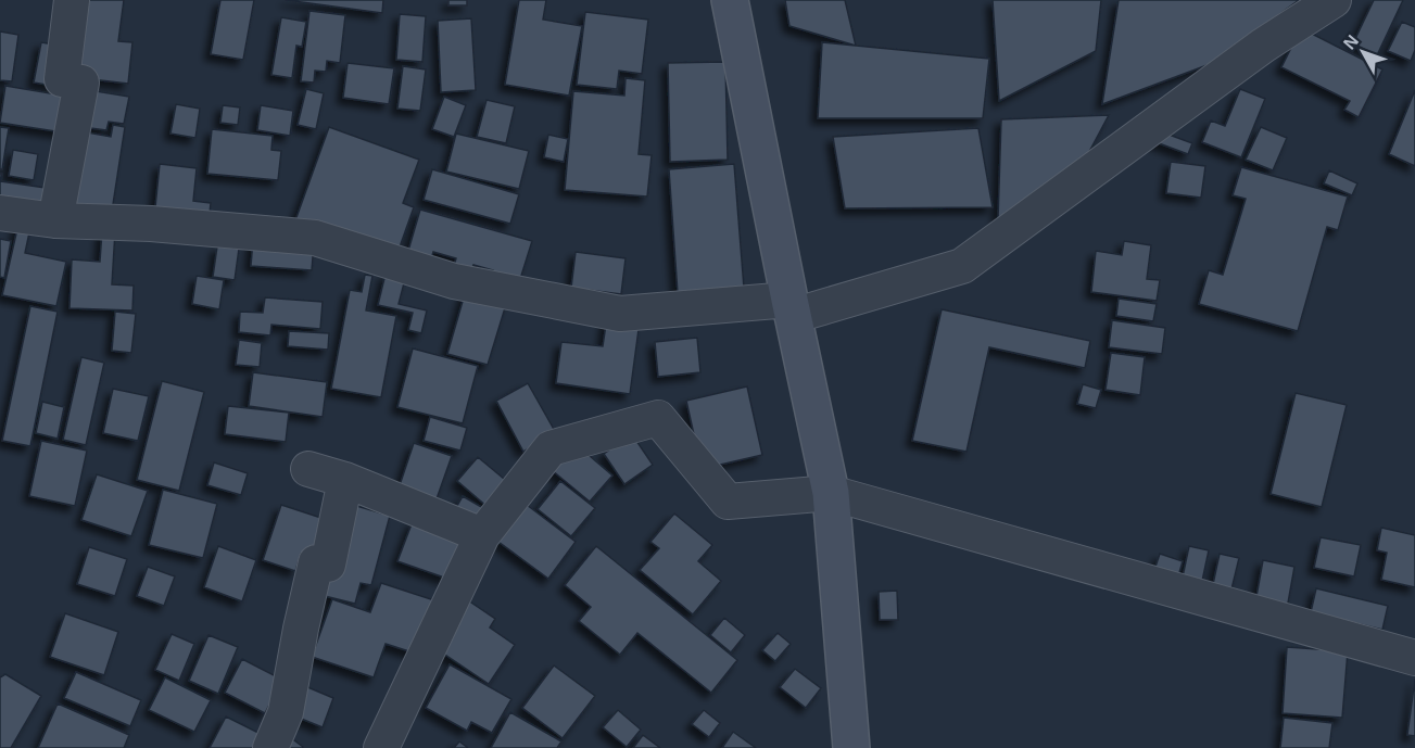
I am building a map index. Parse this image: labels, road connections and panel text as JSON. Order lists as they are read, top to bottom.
{
  "north": "top left"
}
